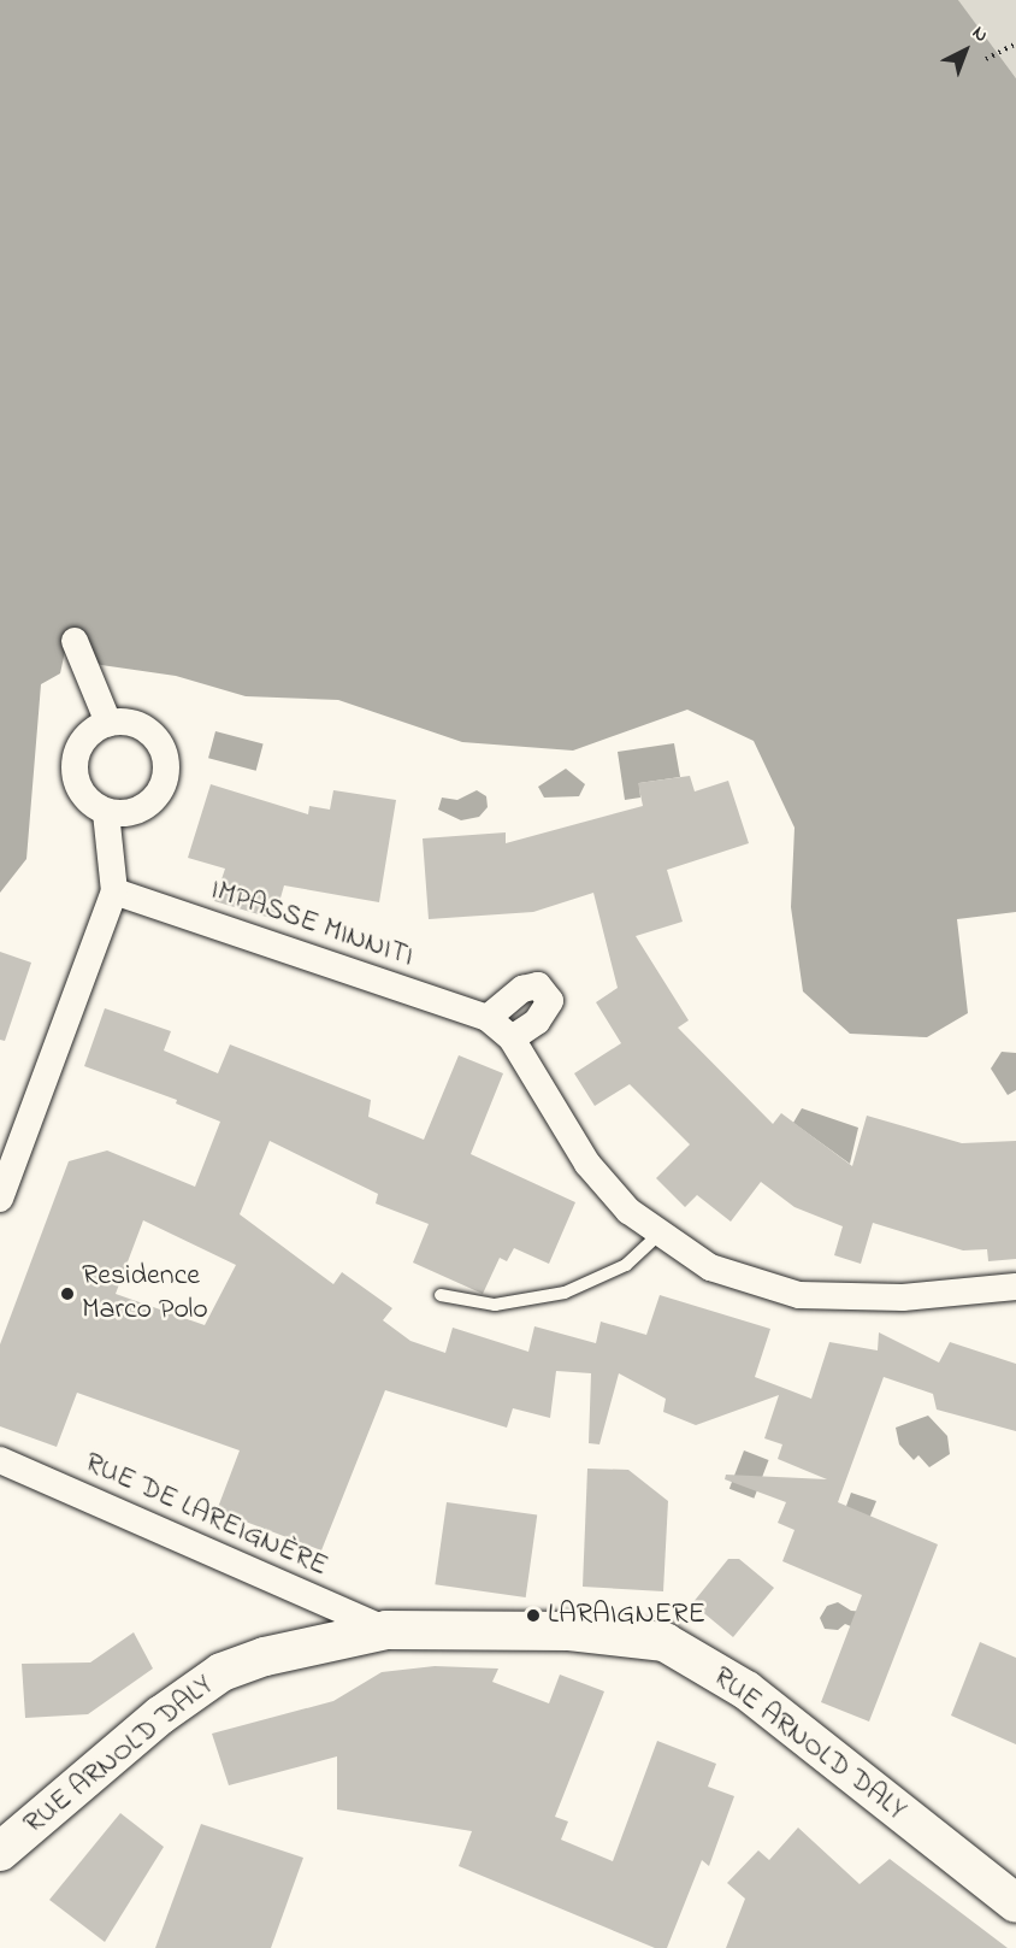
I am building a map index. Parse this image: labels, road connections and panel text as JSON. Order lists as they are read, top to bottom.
{
  "streets": {
    "street": ["IMPASSE MINNITI", "RUE DE LAREIGNÈRE", "RUE ARNOLD DALY"]
  },
  "crossings": [
    ["RUE DE LAREIGNÈRE", "RUE ARNOLD DALY"]
  ],
  "places": ["Residence Marco Polo", "LARAIGNERE"],
  "north": "top right"
}
